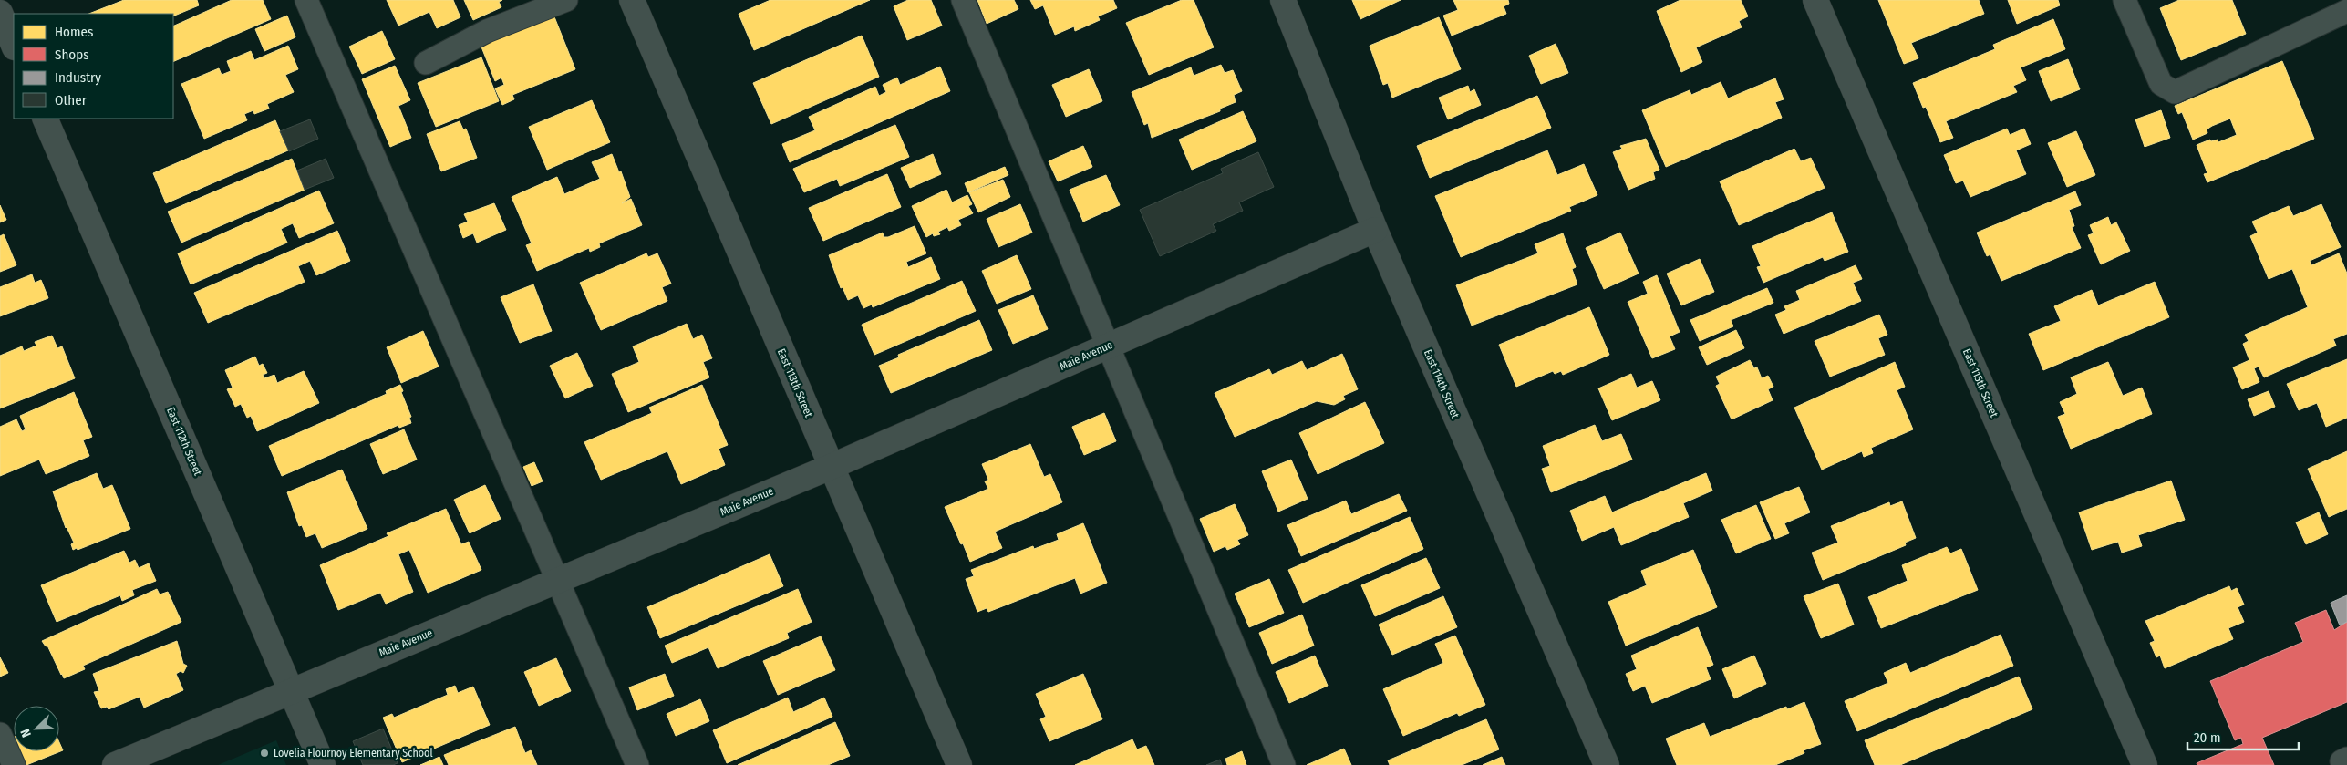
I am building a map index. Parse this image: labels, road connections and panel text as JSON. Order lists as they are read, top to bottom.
{
  "streets": {
    "street": [
      "Maie Avenue",
      "East 113th Street",
      "East 115th Street",
      "East 114th Street",
      "East 112th Street"
    ]
  },
  "crossings": [
    ["Maie Avenue", "East 113th Street"],
    ["Maie Avenue", "East 114th Street"],
    ["Maie Avenue", "East 112th Street"]
  ],
  "places": ["Lovelia Flournoy Elementary School"],
  "legend": [
    "Homes",
    "Shops",
    "Industry",
    "Other"
  ],
  "scale_bar": "20 m",
  "north": "bottom left"
}
